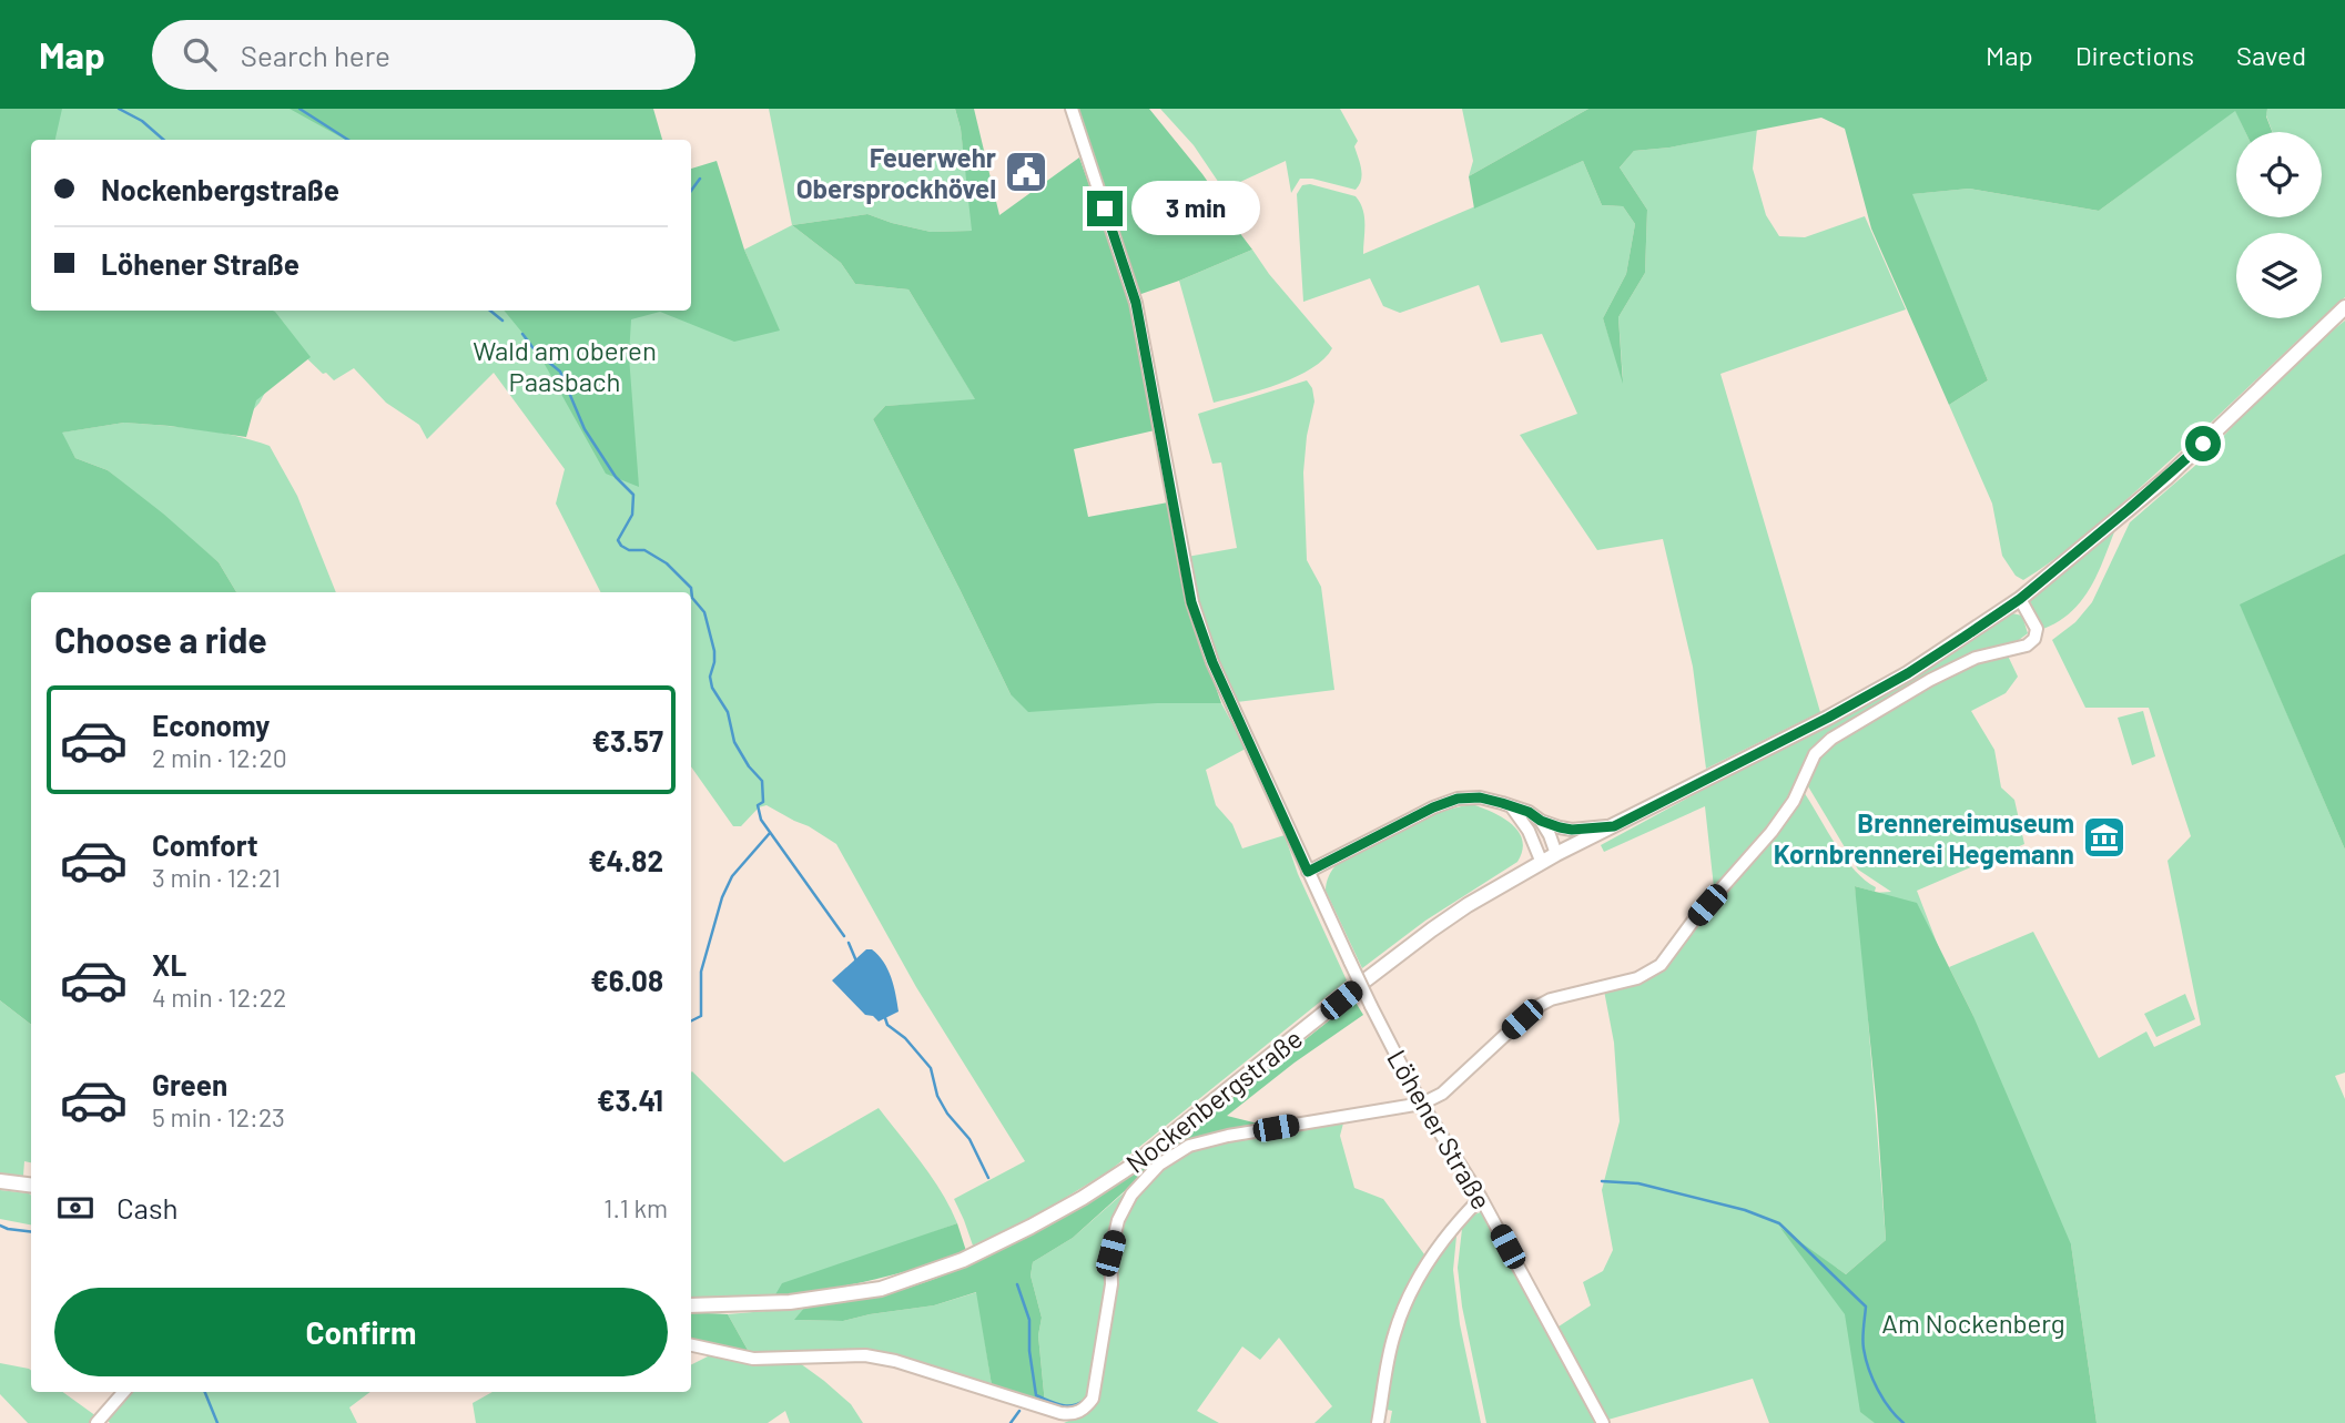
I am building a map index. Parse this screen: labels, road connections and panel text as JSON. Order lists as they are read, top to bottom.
{
  "streets": {
    "main road": ["Nockenbergstraße"],
    "street": ["Löhener Straße"]
  },
  "crossings": [
    ["Nockenbergstraße", "Löhener Straße"]
  ],
  "parks": ["Wald am oberen Paasbach", "Am Nockenberg"],
  "places": {
    "public building": ["Feuerwehr Obersprockhövel"],
    "museum": ["Brennereimuseum Kornbrennerei Hegemann"]
  },
  "page": {
    "header": "Map",
    "search": "Search here",
    "nav": ["Map", "Directions", "Saved"],
    "banner": ["Nockenbergstraße", "Löhener Straße"],
    "bubble": "3 min",
    "heading": "Choose a ride",
    "list": [
      {
        "name": "Economy",
        "note": "2 min · 12:20",
        "value": "€3.57"
      },
      {
        "name": "Comfort",
        "note": "3 min · 12:21",
        "value": "€4.82"
      },
      {
        "name": "XL",
        "note": "4 min · 12:22",
        "value": "€6.08"
      },
      {
        "name": "Green",
        "note": "5 min · 12:23",
        "value": "€3.41"
      }
    ],
    "pay": ["Cash", "1.1 km"],
    "buttons": "Confirm"
  }
}
